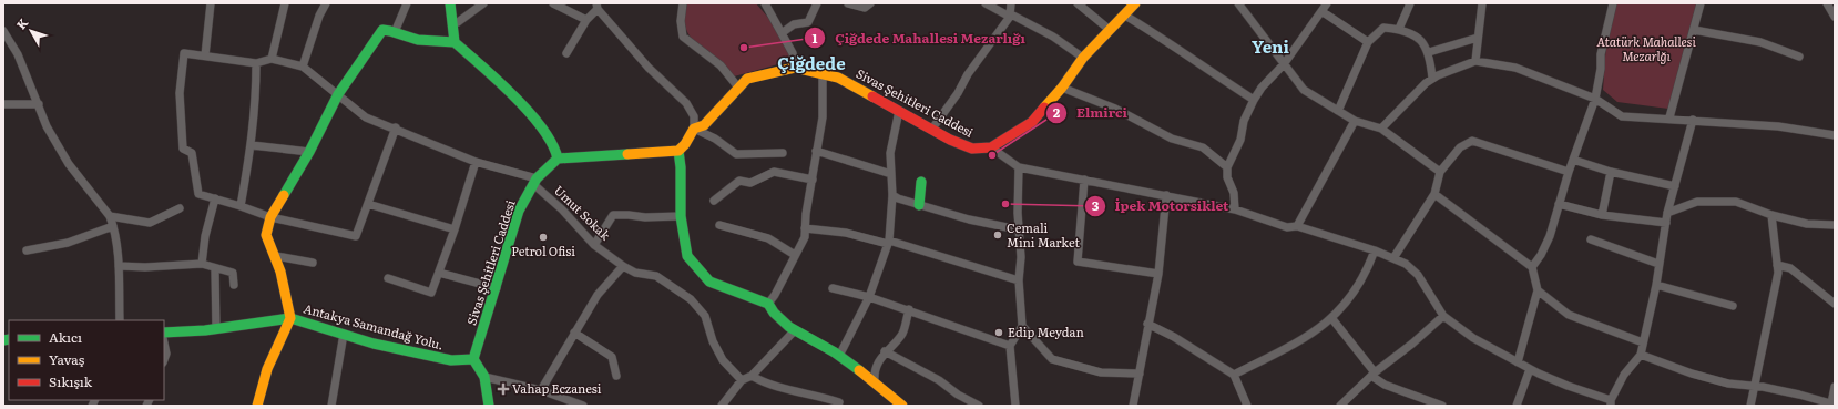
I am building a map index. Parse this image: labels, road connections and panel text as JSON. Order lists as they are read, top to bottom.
{
  "streets": {
    "street": ["Sivas Şehitleri Caddesi", "Umut Sokak", "Antakya Samandağ Yolu."]
  },
  "crossings": [
    ["Sivas Şehitleri Caddesi", "Umut Sokak"],
    ["Sivas Şehitleri Caddesi", "Antakya Samandağ Yolu."]
  ],
  "districts": ["Yeni", "Çiğdede"],
  "parks": ["Atatürk Mahallesi Mezarlğı"],
  "places": {
    "other": [
      "Çiğdede Mahallesi Mezarlığı",
      "Elmirci",
      "İpek Motorsiklet",
      "Cemali Mini Market",
      "Petrol Ofisi",
      "Edip Meydan"
    ],
    "health": ["Vahap Eczanesi"]
  },
  "legend": ["Akıcı", "Yavaş", "Sıkışık"],
  "north": "top left"
}
